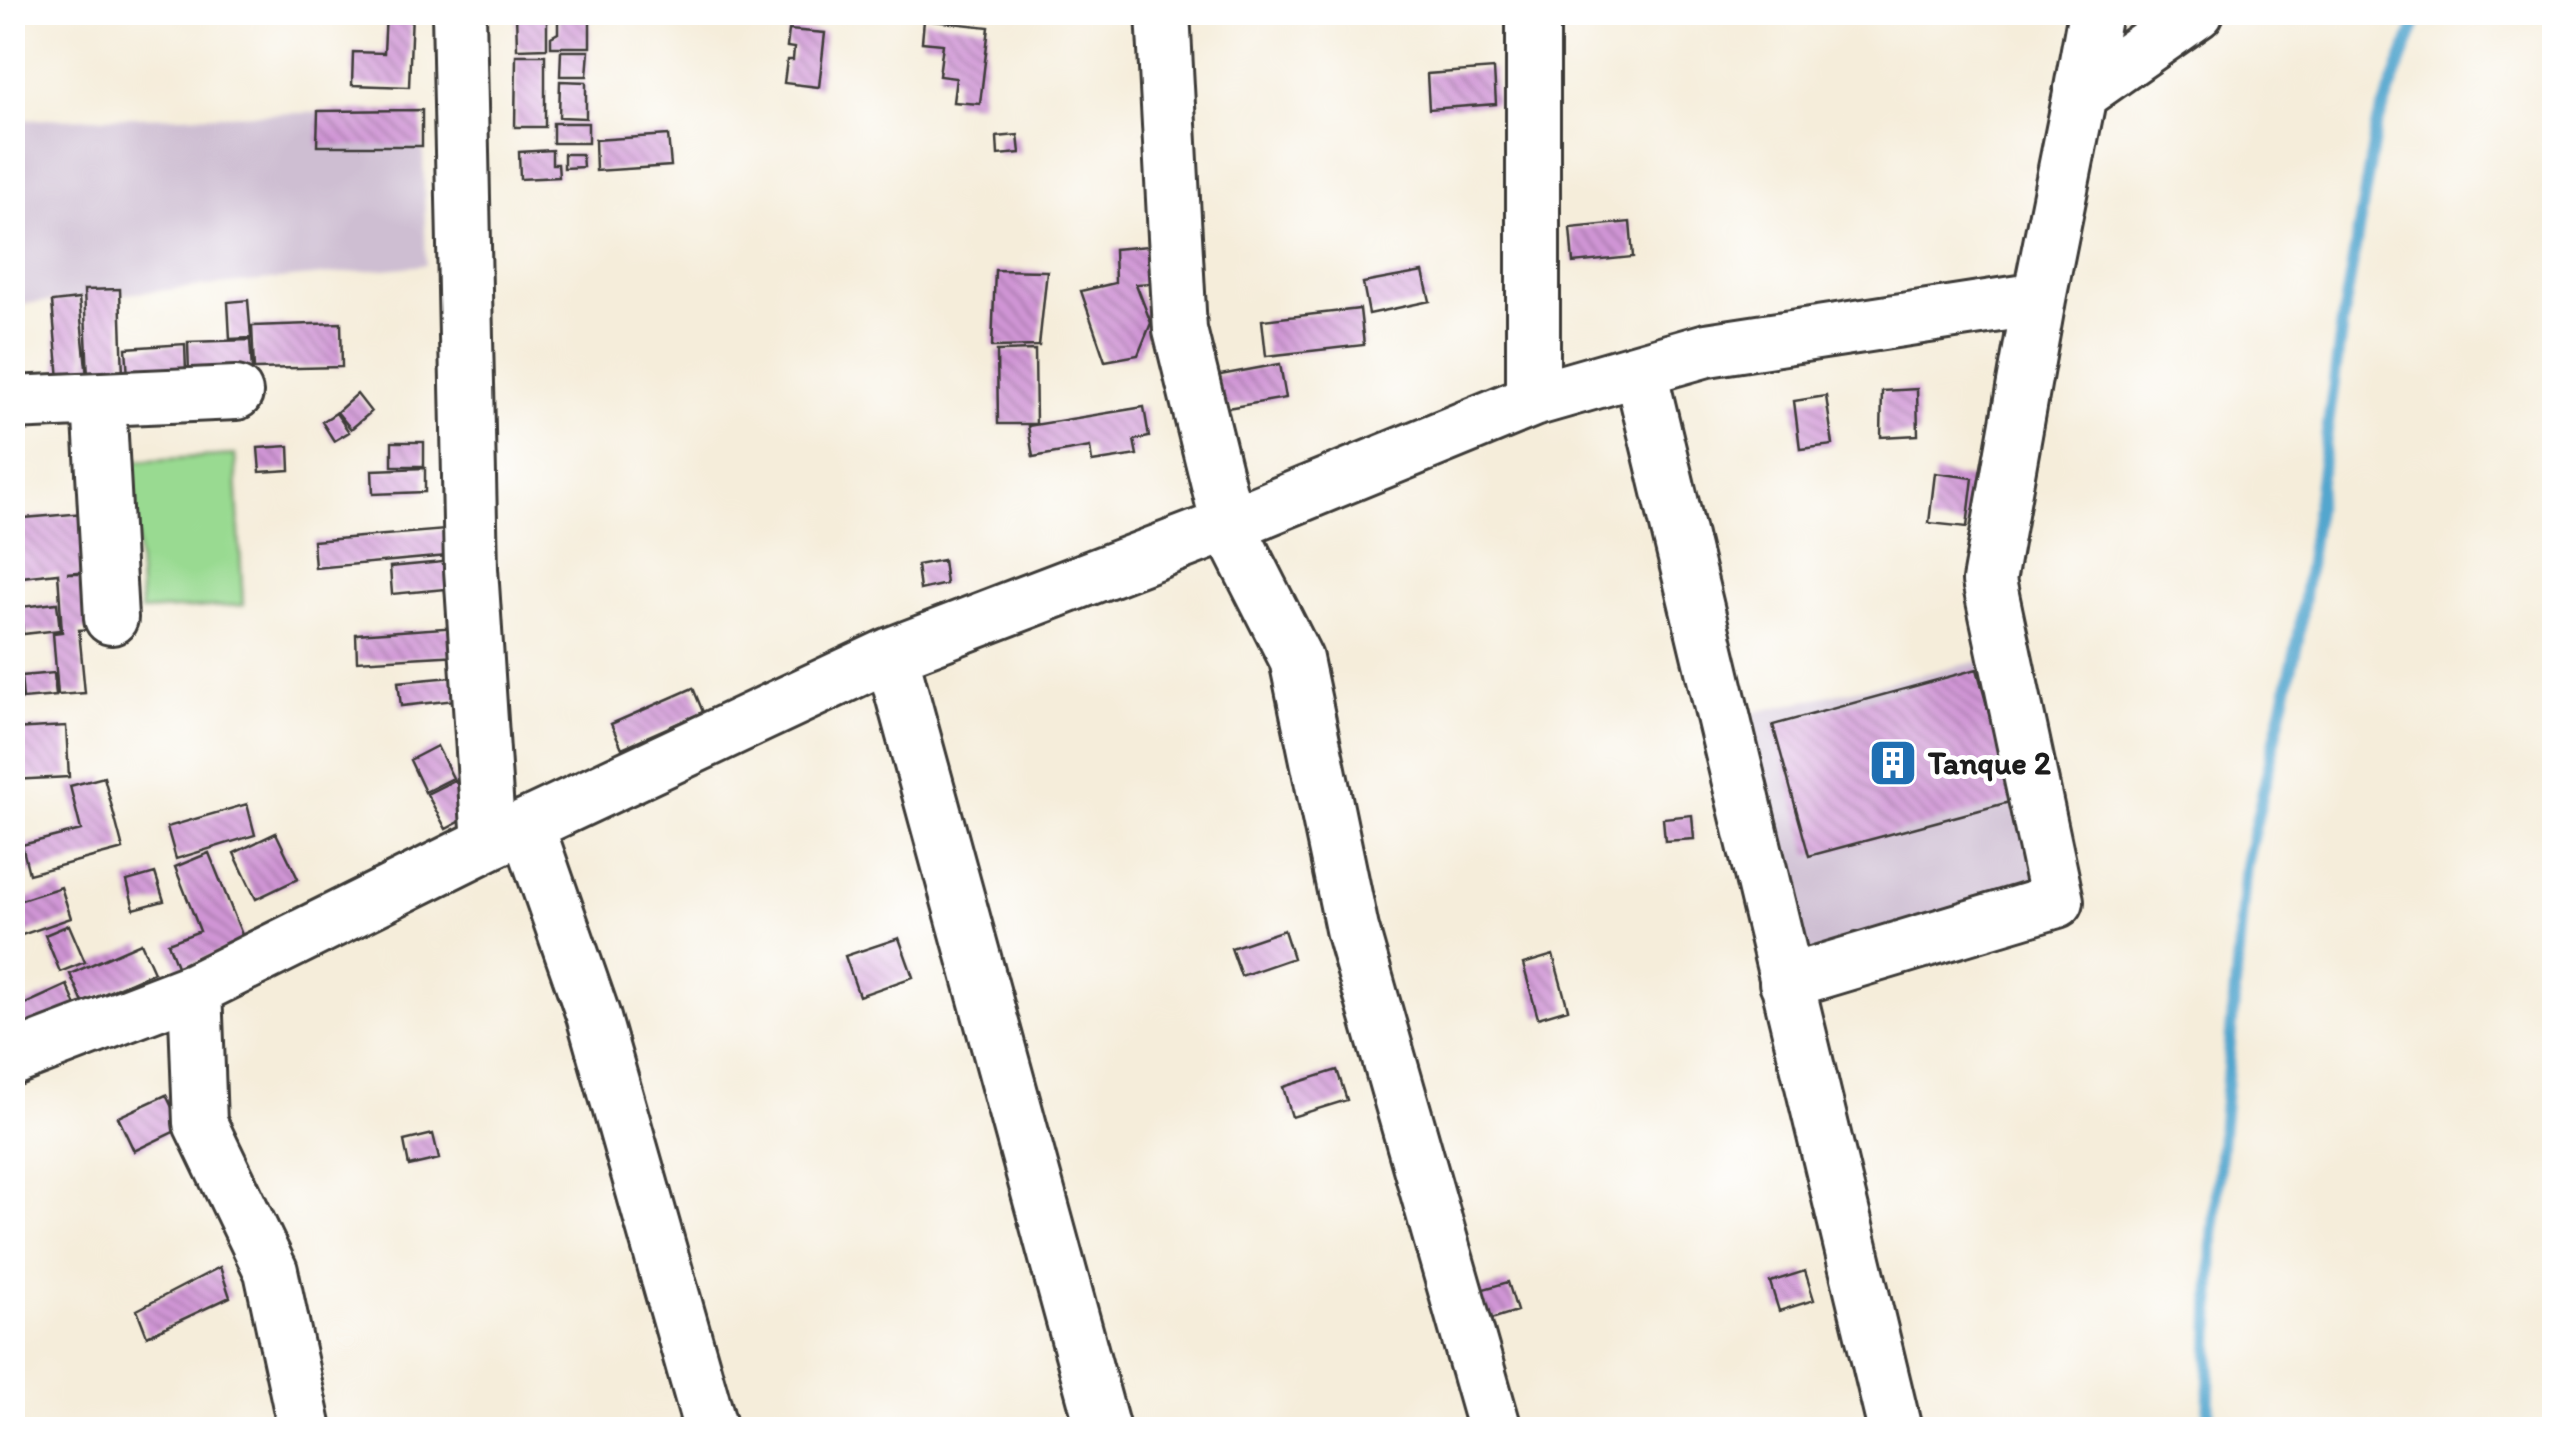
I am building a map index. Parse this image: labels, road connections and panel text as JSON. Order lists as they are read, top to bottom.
{
  "places": {
    "building": ["Tanque 2"]
  }
}
